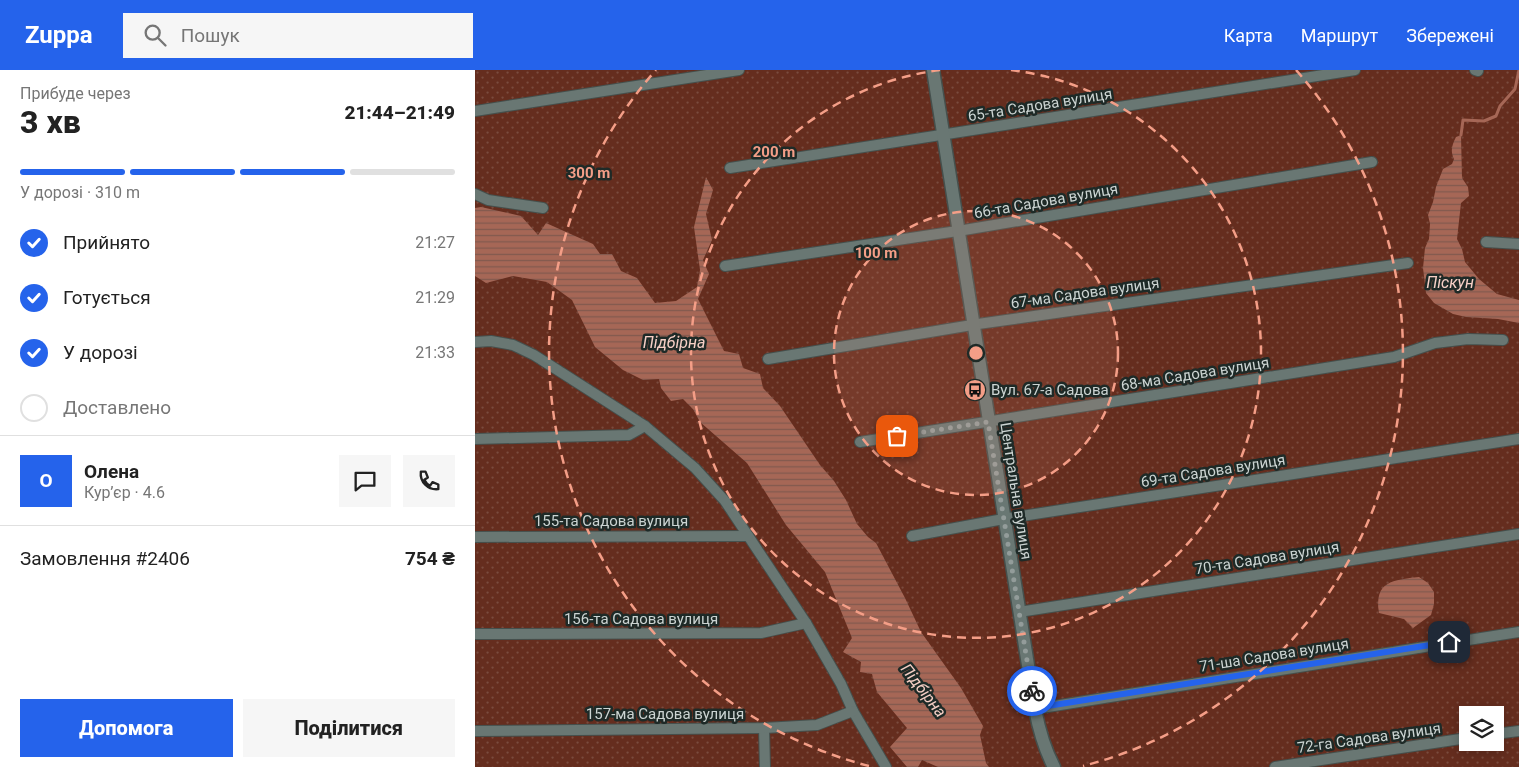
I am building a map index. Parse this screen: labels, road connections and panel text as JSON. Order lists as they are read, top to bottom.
{
  "streets": {
    "street": [
      "65-та Садова вулиця",
      "66-та Садова вулиця",
      "67-ма Садова вулиця",
      "68-ма Садова вулиця",
      "69-та Садова вулиця",
      "Центральна вулиця",
      "155-та Садова вулиця",
      "70-та Садова вулиця",
      "156-та Садова вулиця",
      "71-ша Садова вулиця",
      "157-ма Садова вулиця",
      "72-га Садова вулиця"
    ]
  },
  "crossings": [
    ["65-та Садова вулиця", "Центральна вулиця"],
    ["66-та Садова вулиця", "Центральна вулиця"],
    ["67-ма Садова вулиця", "Центральна вулиця"],
    ["68-ма Садова вулиця", "Центральна вулиця"],
    ["69-та Садова вулиця", "Центральна вулиця"],
    ["Центральна вулиця", "70-та Садова вулиця"],
    ["Центральна вулиця", "71-ша Садова вулиця"]
  ],
  "water": ["Піскун", "Підбірна"],
  "places": {
    "bus stop": ["Вул. 67-а Садова"]
  },
  "page": {
    "header": "Zuppa",
    "search": "Пошук",
    "nav": ["Карта", "Маршрут", "Збережені"],
    "heading": ["3 хв", "Прибуде через", "21:44–21:49"],
    "panel": [
      "Олена",
      "Кур’єр · 4.6",
      "Замовлення #2406",
      "754 ₴"
    ],
    "bar": "У дорозі · 310 m",
    "list": [
      ["Прийнято", "21:27"],
      ["Готується", "21:29"],
      ["У дорозі", "21:33"],
      "Доставлено"
    ],
    "round": "О",
    "buttons": ["Допомога", "Поділитися"]
  },
  "rings": ["200 m", "300 m", "100 m"]
}
